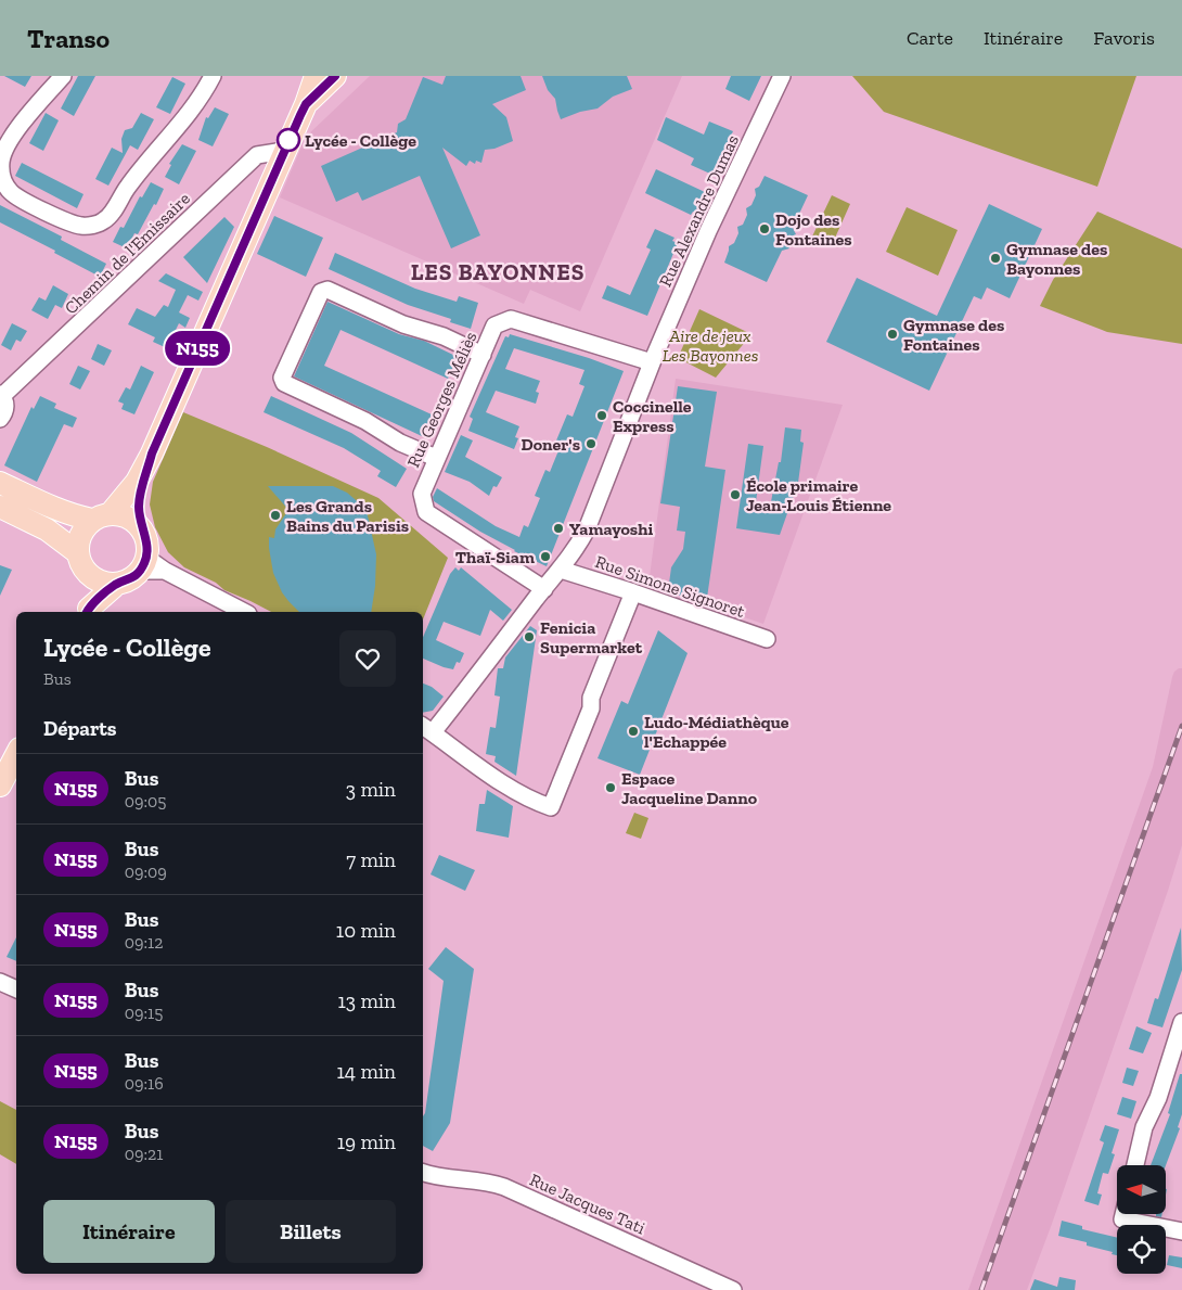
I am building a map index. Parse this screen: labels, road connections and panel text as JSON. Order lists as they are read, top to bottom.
{
  "streets": {
    "street": [
      "Rue Alexandre Dumas",
      "Chemin de l'Emissaire",
      "Rue Georges Méliès",
      "Rue Simone Signoret",
      "Rue Jacques Tati"
    ]
  },
  "crossings": [
    ["Rue Alexandre Dumas", "Rue Georges Méliès"],
    ["Rue Alexandre Dumas", "Rue Simone Signoret"]
  ],
  "districts": ["LES BAYONNES"],
  "parks": ["Aire de jeux Les Bayonnes"],
  "places": [
    "Lycée - Collège",
    "Dojo des Fontaines",
    "Gymnase des Bayonnes",
    "Gymnase des Fontaines",
    "Coccinelle Express",
    "Doner's",
    "École primaire Jean-Louis Étienne",
    "Les Grands Bains du Parisis",
    "Yamayoshi",
    "Thaï-Siam",
    "Fenicia Supermarket",
    "Ludo-Médiathèque l'Echappée",
    "Espace Jacqueline Danno"
  ],
  "lines": ["bus line N155"],
  "north": "left",
  "page": {
    "header": "Transo",
    "nav": ["Carte", "Itinéraire", "Favoris"],
    "on_map": "N155",
    "heading": [
      ["Lycée - Collège", "Bus"],
      "Départs"
    ],
    "list": [
      {
        "mark": "N155",
        "name": "Bus",
        "note": "09:05",
        "value": "3 min"
      },
      {
        "mark": "N155",
        "name": "Bus",
        "note": "09:09",
        "value": "7 min"
      },
      {
        "mark": "N155",
        "name": "Bus",
        "note": "09:12",
        "value": "10 min"
      },
      {
        "mark": "N155",
        "name": "Bus",
        "note": "09:15",
        "value": "13 min"
      },
      {
        "mark": "N155",
        "name": "Bus",
        "note": "09:16",
        "value": "14 min"
      },
      {
        "mark": "N155",
        "name": "Bus",
        "note": "09:21",
        "value": "19 min"
      }
    ],
    "buttons": ["Itinéraire", "Billets"]
  }
}
